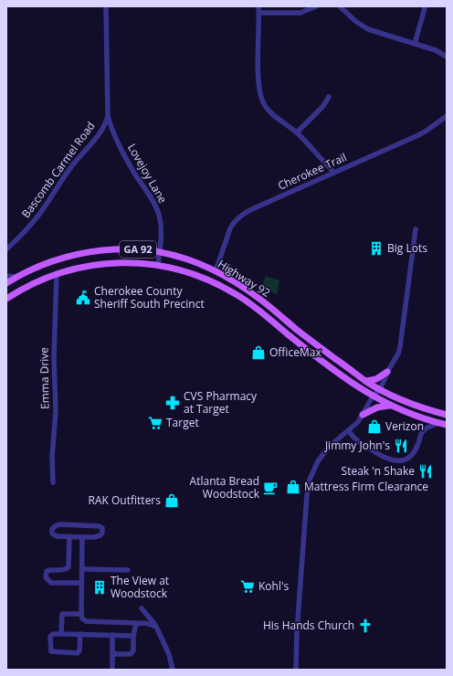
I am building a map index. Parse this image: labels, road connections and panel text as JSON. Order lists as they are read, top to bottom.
{
  "streets": {
    "main road": ["GA 92", "Highway 92"],
    "street": [
      "Bascomb Carmel Road",
      "Cherokee Trail",
      "Lovejoy Lane",
      "Emma Drive"
    ]
  },
  "crossings": [
    ["Bascomb Carmel Road", "Lovejoy Lane"],
    ["Cherokee Trail", "Highway 92"],
    ["Lovejoy Lane", "Highway 92"],
    ["Highway 92", "Emma Drive"]
  ],
  "places": {
    "building": ["Big Lots", "The View at Woodstock"],
    "public building": ["Cherokee County Sheriff South Precinct"],
    "shop": [
      "OfficeMax",
      "Verizon",
      "Mattress Firm Clearance",
      "RAK Outfitters"
    ],
    "pharmacy": ["CVS Pharmacy at Target"],
    "supermarket": ["Target", "Kohl's"],
    "restaurant": ["Jimmy John's", "Steak 'n Shake"],
    "cafe": ["Atlanta Bread Woodstock"],
    "church": ["His Hands Church"]
  }
}
